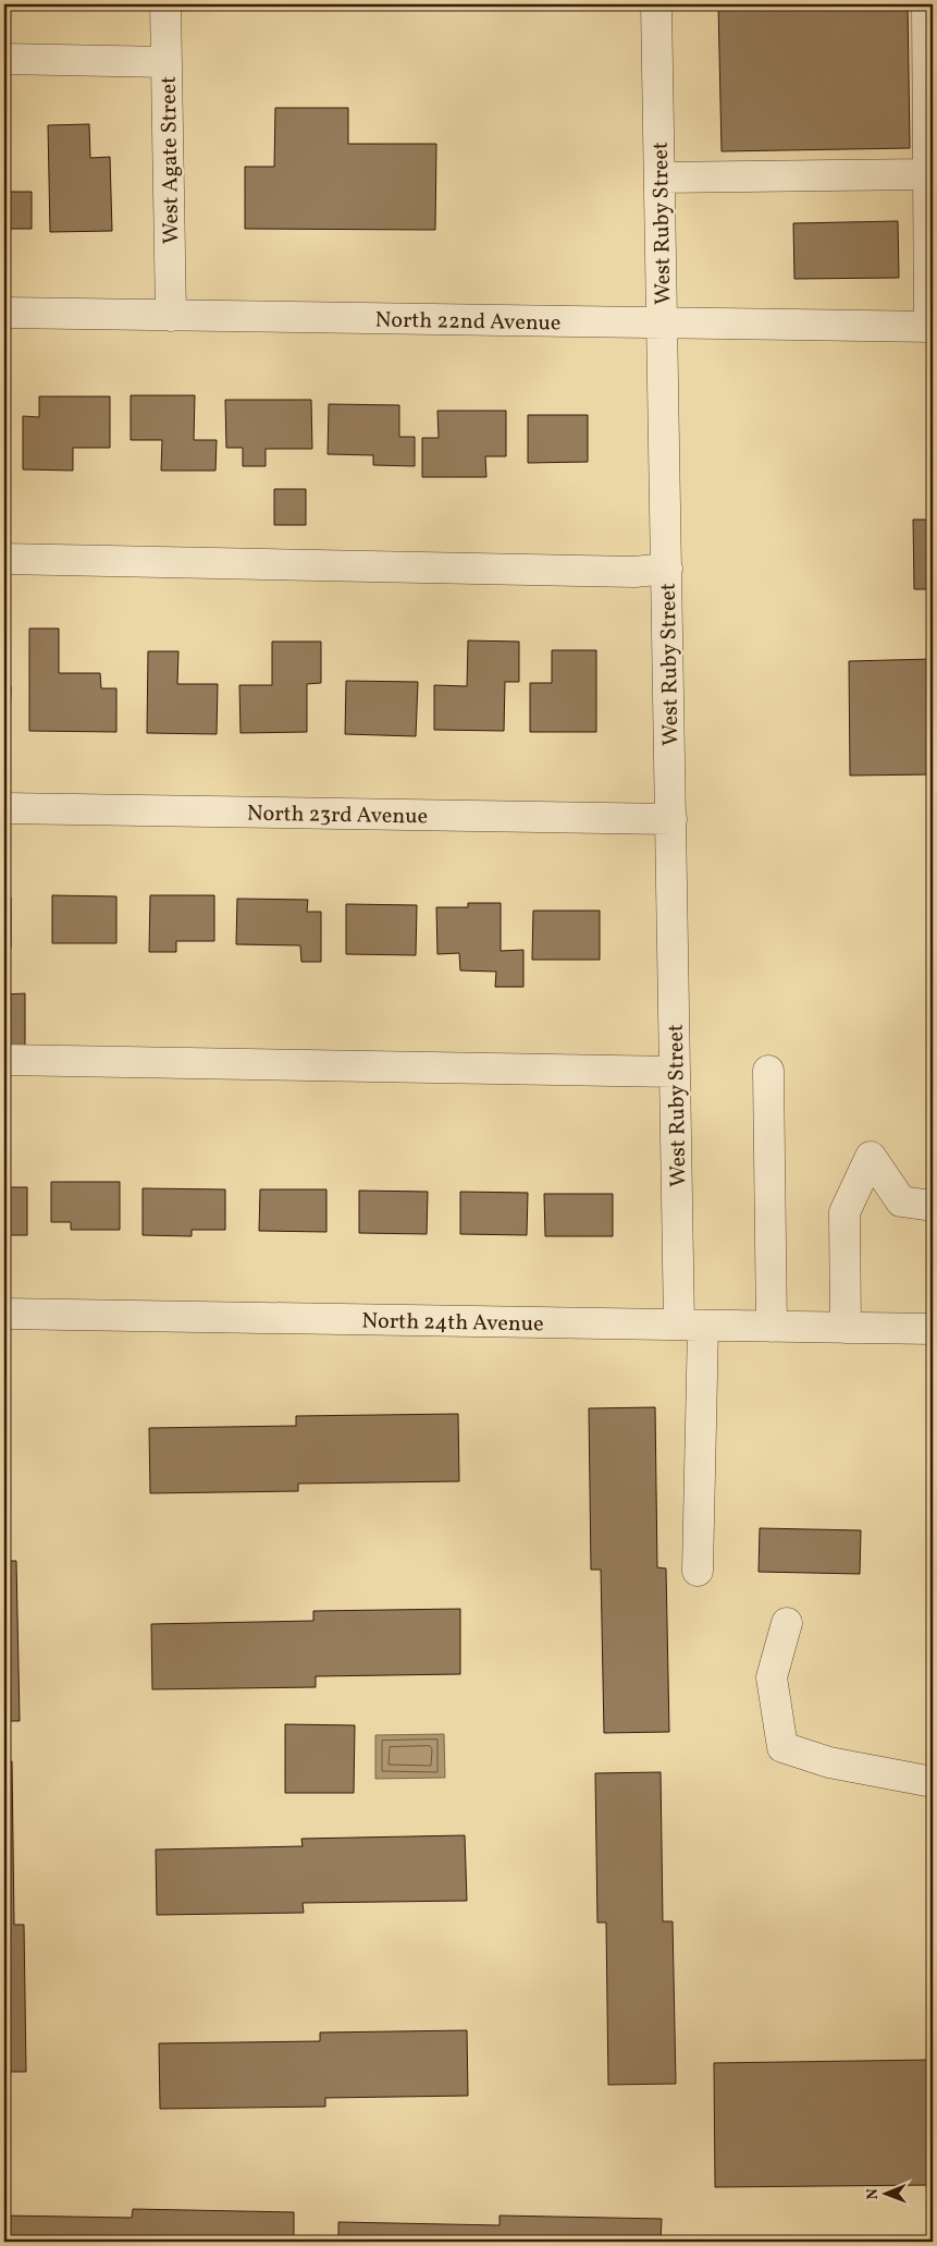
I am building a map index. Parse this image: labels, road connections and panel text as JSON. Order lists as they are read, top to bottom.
{
  "streets": {
    "street": [
      "West Agate Street",
      "West Ruby Street",
      "North 22nd Avenue",
      "North 23rd Avenue",
      "North 24th Avenue"
    ]
  },
  "crossings": [
    ["West Agate Street", "North 22nd Avenue"],
    ["West Ruby Street", "North 22nd Avenue"],
    ["West Ruby Street", "North 23rd Avenue"],
    ["West Ruby Street", "North 24th Avenue"]
  ],
  "north": "left"
}
